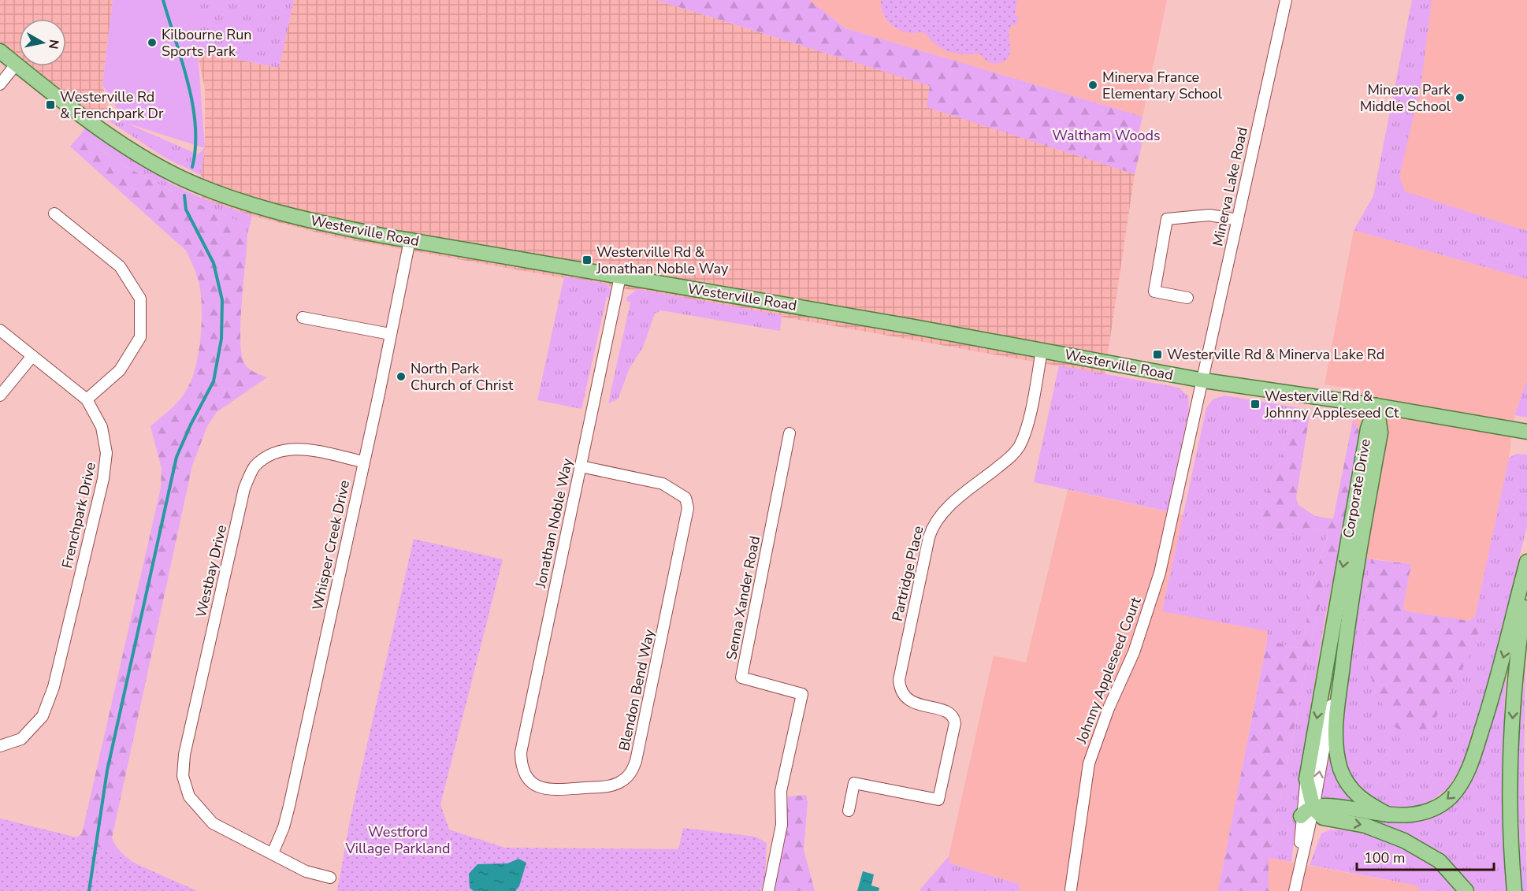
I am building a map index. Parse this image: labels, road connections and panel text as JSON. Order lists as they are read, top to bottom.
{
  "streets": {
    "main road": ["Westerville Road", "Corporate Drive"],
    "street": [
      "Minerva Lake Road",
      "Frenchpark Drive",
      "Jonathan Noble Way",
      "Whisper Creek Drive",
      "Westbay Drive",
      "Partridge Place",
      "Senna Xander Road",
      "Johnny Appleseed Court",
      "Blendon Bend Way"
    ]
  },
  "crossings": [
    ["Minerva Lake Road", "Westerville Road"],
    ["Minerva Lake Road", "Johnny Appleseed Court"],
    ["Westerville Road", "Corporate Drive"],
    ["Westerville Road", "Jonathan Noble Way"],
    ["Westerville Road", "Whisper Creek Drive"],
    ["Westerville Road", "Partridge Place"],
    ["Westerville Road", "Johnny Appleseed Court"],
    ["Jonathan Noble Way", "Blendon Bend Way"],
    ["Whisper Creek Drive", "Westbay Drive"]
  ],
  "parks": ["Waltham Woods", "Westford Village Parkland"],
  "places": {
    "other": [
      "Kilbourne Run Sports Park",
      "Minerva France Elementary School",
      "Minerva Park Middle School",
      "North Park Church of Christ"
    ],
    "transit": [
      "Westerville Rd & Frenchpark Dr",
      "Westerville Rd & Jonathan Noble Way",
      "Westerville Rd & Minerva Lake Rd",
      "Westerville Rd & Johnny Appleseed Ct"
    ]
  },
  "scale_bar": "100 m",
  "north": "right"
}
